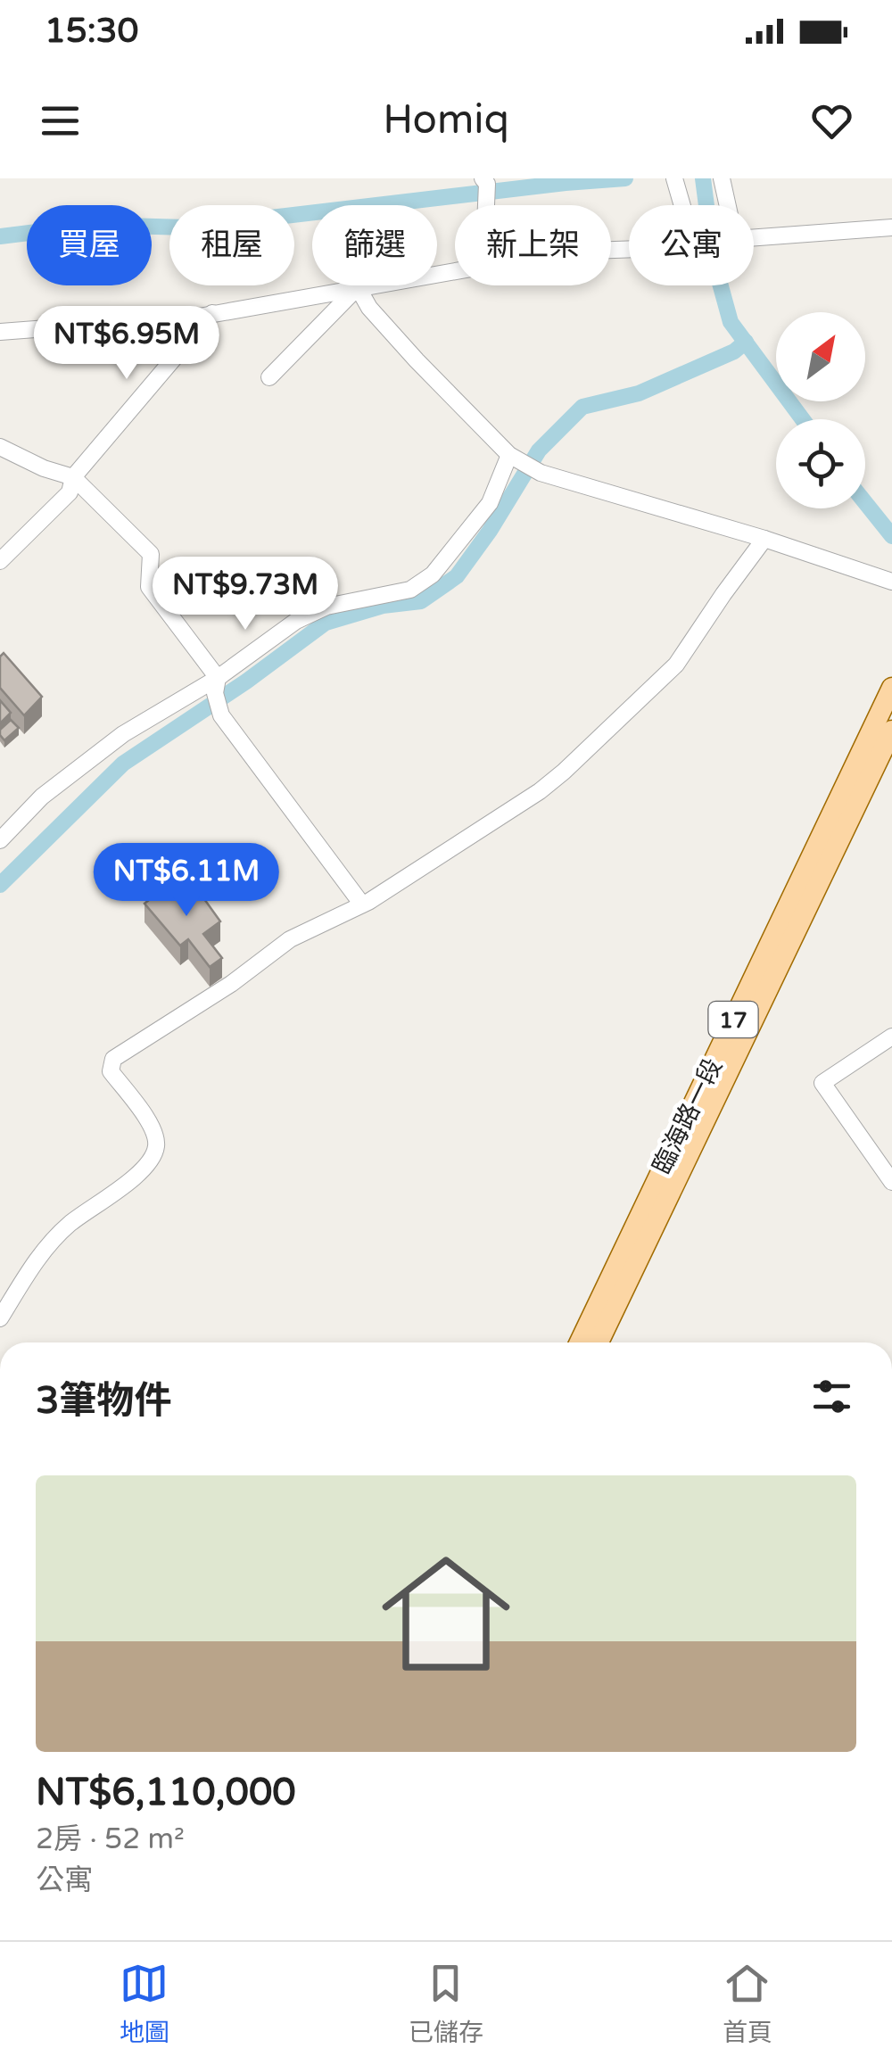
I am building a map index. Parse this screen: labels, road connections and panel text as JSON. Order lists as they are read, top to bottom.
{
  "streets": {
    "main road": ["17", "臨海路一段"]
  },
  "north": "top right",
  "page": {
    "status": "15:30",
    "header": "Homiq",
    "chip": [
      "買屋",
      "租屋",
      "篩選",
      "新上架",
      "公寓"
    ],
    "price": ["NT$6.95M", "NT$9.73M", "NT$6.11M"],
    "heading": "3筆物件",
    "list": [
      {
        "name": "NT$6,110,000",
        "note": "2房 · 52 m² · 公寓"
      }
    ],
    "tabs": ["地圖", "已儲存", "首頁"]
  }
}
